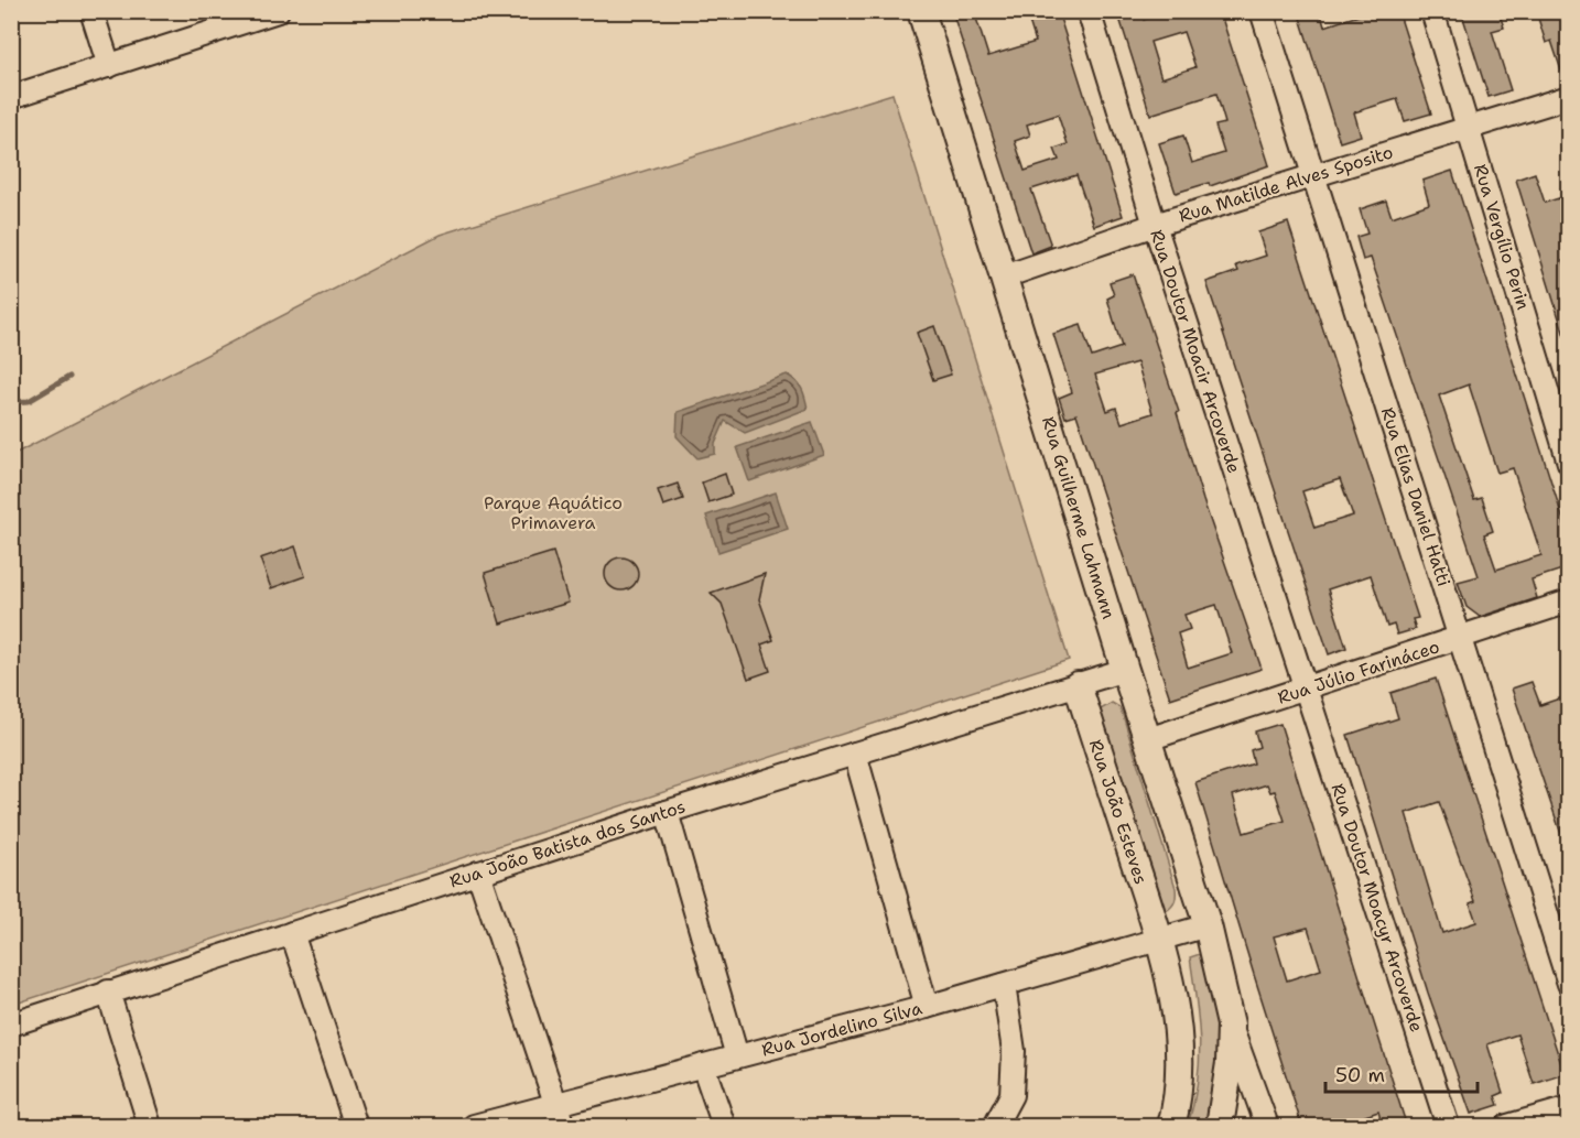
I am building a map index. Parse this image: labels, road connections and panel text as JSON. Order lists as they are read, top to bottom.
{
  "streets": {
    "street": [
      "Rua Matilde Alves Sposito",
      "Rua Vergílio Perin",
      "Rua Doutor Moacir Arcoverde",
      "Rua Elias Daniel Hatti",
      "Rua Guilherme Lahmann",
      "Rua Júlio Farináceo",
      "Rua João Esteves",
      "Rua João Batista dos Santos",
      "Rua Doutor Moacyr Arcoverde",
      "Rua Jordelino Silva"
    ]
  },
  "crossings": [
    ["Rua Matilde Alves Sposito", "Rua Vergílio Perin"],
    ["Rua Matilde Alves Sposito", "Rua Doutor Moacir Arcoverde"],
    ["Rua Matilde Alves Sposito", "Rua Elias Daniel Hatti"],
    ["Rua Matilde Alves Sposito", "Rua Guilherme Lahmann"],
    ["Rua Doutor Moacir Arcoverde", "Rua Júlio Farináceo"],
    ["Rua Doutor Moacir Arcoverde", "Rua Doutor Moacyr Arcoverde"],
    ["Rua Elias Daniel Hatti", "Rua Júlio Farináceo"],
    ["Rua Guilherme Lahmann", "Rua Júlio Farináceo"],
    ["Rua Guilherme Lahmann", "Rua João Batista dos Santos"],
    ["Rua Guilherme Lahmann", "Rua Jordelino Silva"],
    ["Rua Júlio Farináceo", "Rua Doutor Moacyr Arcoverde"],
    ["Rua João Esteves", "Rua João Batista dos Santos"],
    ["Rua João Esteves", "Rua Jordelino Silva"]
  ],
  "parks": ["Parque Aquático Primavera"],
  "scale_bar": "50 m"
}
